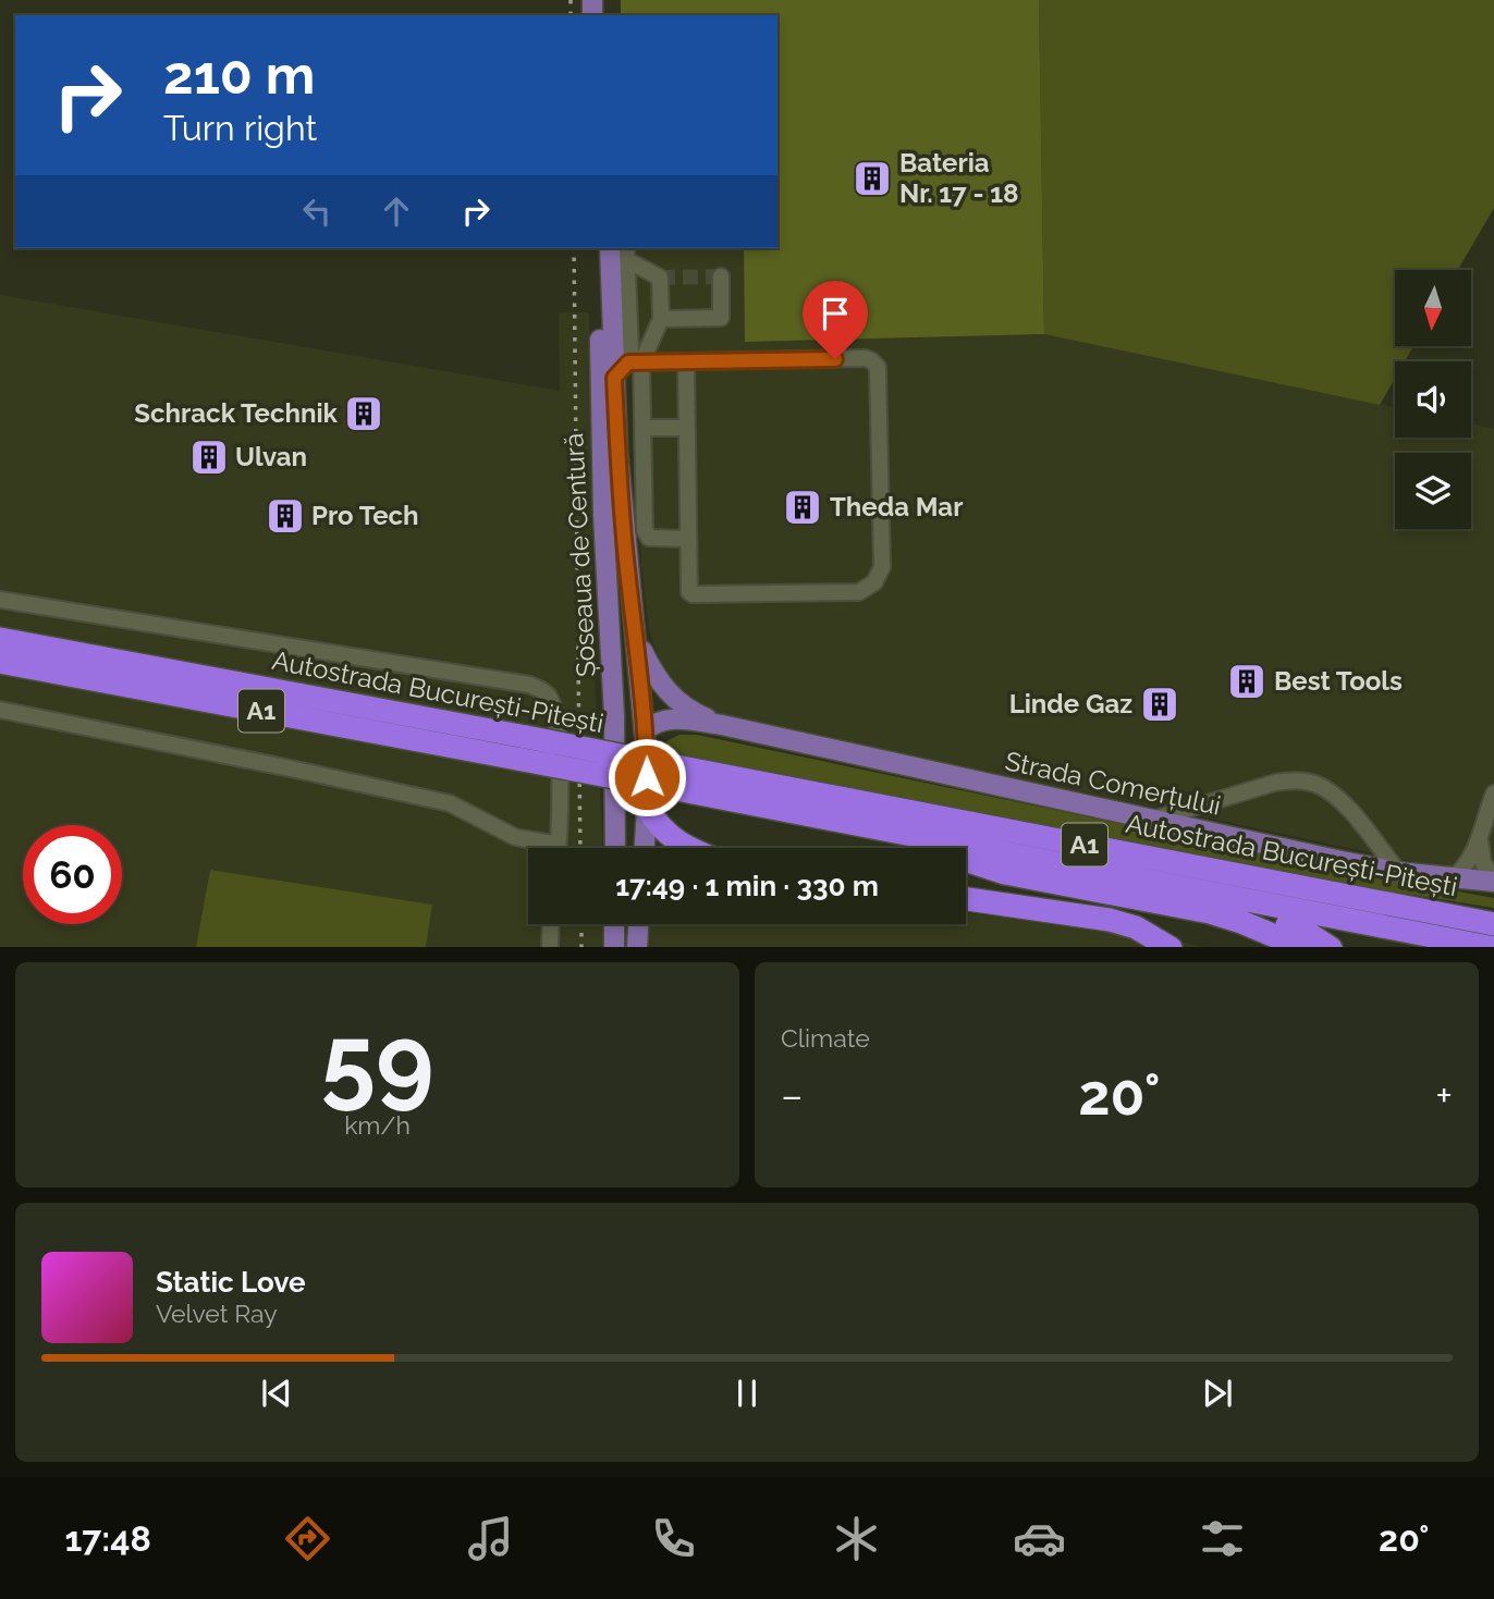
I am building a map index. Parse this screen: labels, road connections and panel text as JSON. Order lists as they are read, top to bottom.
{
  "streets": {
    "highway": ["Autostrada București-Pitești", "A1"],
    "main road": ["Șoseaua de Centură", "Strada Comerțului"]
  },
  "places": {
    "building": [
      "Bateria Nr. 17 - 18",
      "Schrack Technik",
      "Ulvan",
      "Theda Mar",
      "Pro Tech",
      "Best Tools",
      "Linde Gaz"
    ]
  },
  "north": "bottom",
  "page": {
    "turn": ["210 m", "Turn right"],
    "limit": "60",
    "trip": "17:49 · 1 min · 330 m",
    "tile": [
      ["59", "km/h"],
      "Climate"
    ],
    "heat": ["−", "20°", "+"],
    "song": ["Static Love", "Velvet Ray"],
    "tabs": ["17:48", "20°"]
  }
}
